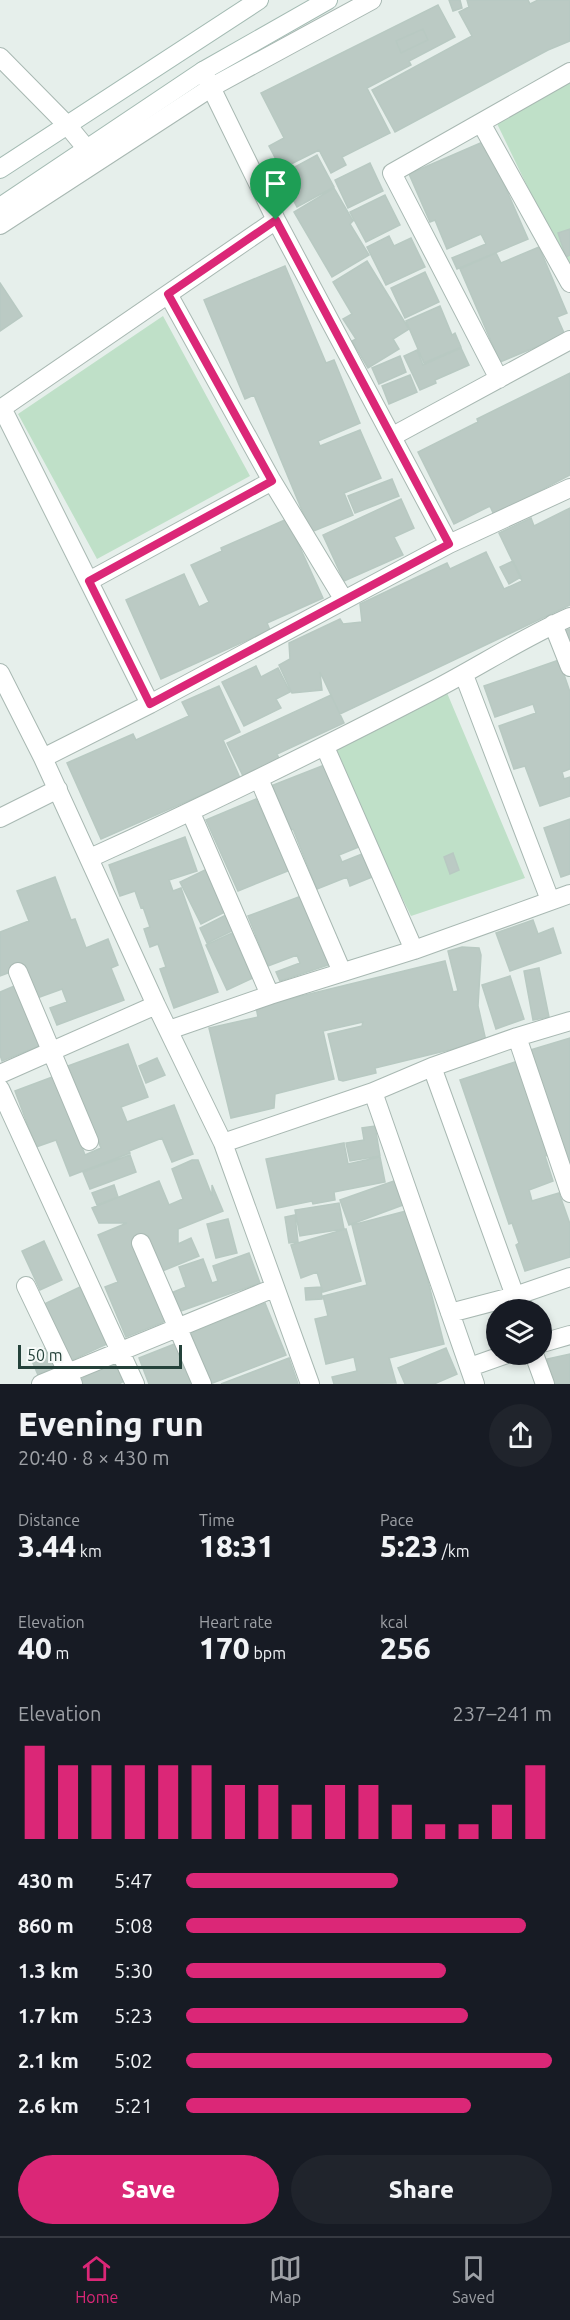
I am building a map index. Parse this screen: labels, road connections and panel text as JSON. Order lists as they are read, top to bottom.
{
  "scale_bar": "50 m",
  "page": {
    "scale": "50 m",
    "heading": ["Evening run", "20:40 · 8 × 430 m"],
    "stats": [
      ["Distance", "3.44 km"],
      ["Time", "18:31"],
      ["Pace", "5:23 /km"],
      ["Elevation", "40 m"],
      ["Heart rate", "170 bpm"],
      ["kcal", "256"]
    ],
    "chart": ["Elevation", "237–241 m"],
    "list": [
      {
        "name": "430 m",
        "note": "5:47"
      },
      {
        "name": "860 m",
        "note": "5:08"
      },
      {
        "name": "1.3 km",
        "note": "5:30"
      },
      {
        "name": "1.7 km",
        "note": "5:23"
      },
      {
        "name": "2.1 km",
        "note": "5:02"
      },
      {
        "name": "2.6 km",
        "note": "5:21"
      }
    ],
    "buttons": ["Save", "Share"],
    "tabs": ["Home", "Map", "Saved"]
  }
}
